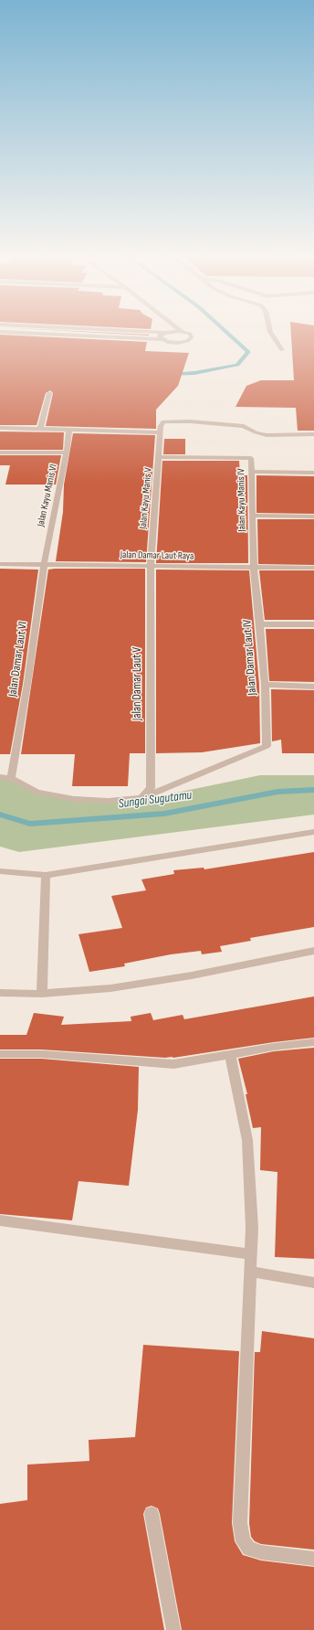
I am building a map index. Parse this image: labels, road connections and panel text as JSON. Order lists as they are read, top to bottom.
{
  "streets": {
    "street": [
      "Jalan Kayu Manis VI",
      "Jalan Kayu Manis V",
      "Jalan Kayu Manis IV",
      "Jalan Damar Laut Raya",
      "Jalan Damar Laut IV",
      "Jalan Damar Laut VI",
      "Jalan Damar Laut V"
    ]
  },
  "crossings": [
    ["Jalan Kayu Manis VI", "Jalan Damar Laut Raya"],
    ["Jalan Kayu Manis VI", "Jalan Damar Laut VI"],
    ["Jalan Kayu Manis V", "Jalan Kayu Manis IV"],
    ["Jalan Kayu Manis V", "Jalan Damar Laut Raya"],
    ["Jalan Kayu Manis V", "Jalan Damar Laut V"],
    ["Jalan Kayu Manis IV", "Jalan Damar Laut Raya"],
    ["Jalan Kayu Manis IV", "Jalan Damar Laut IV"],
    ["Jalan Damar Laut Raya", "Jalan Damar Laut IV"],
    ["Jalan Damar Laut Raya", "Jalan Damar Laut VI"],
    ["Jalan Damar Laut Raya", "Jalan Damar Laut V"],
    ["Jalan Damar Laut IV", "Jalan Damar Laut V"]
  ],
  "water": ["Sungai Sugutamu"]
}
